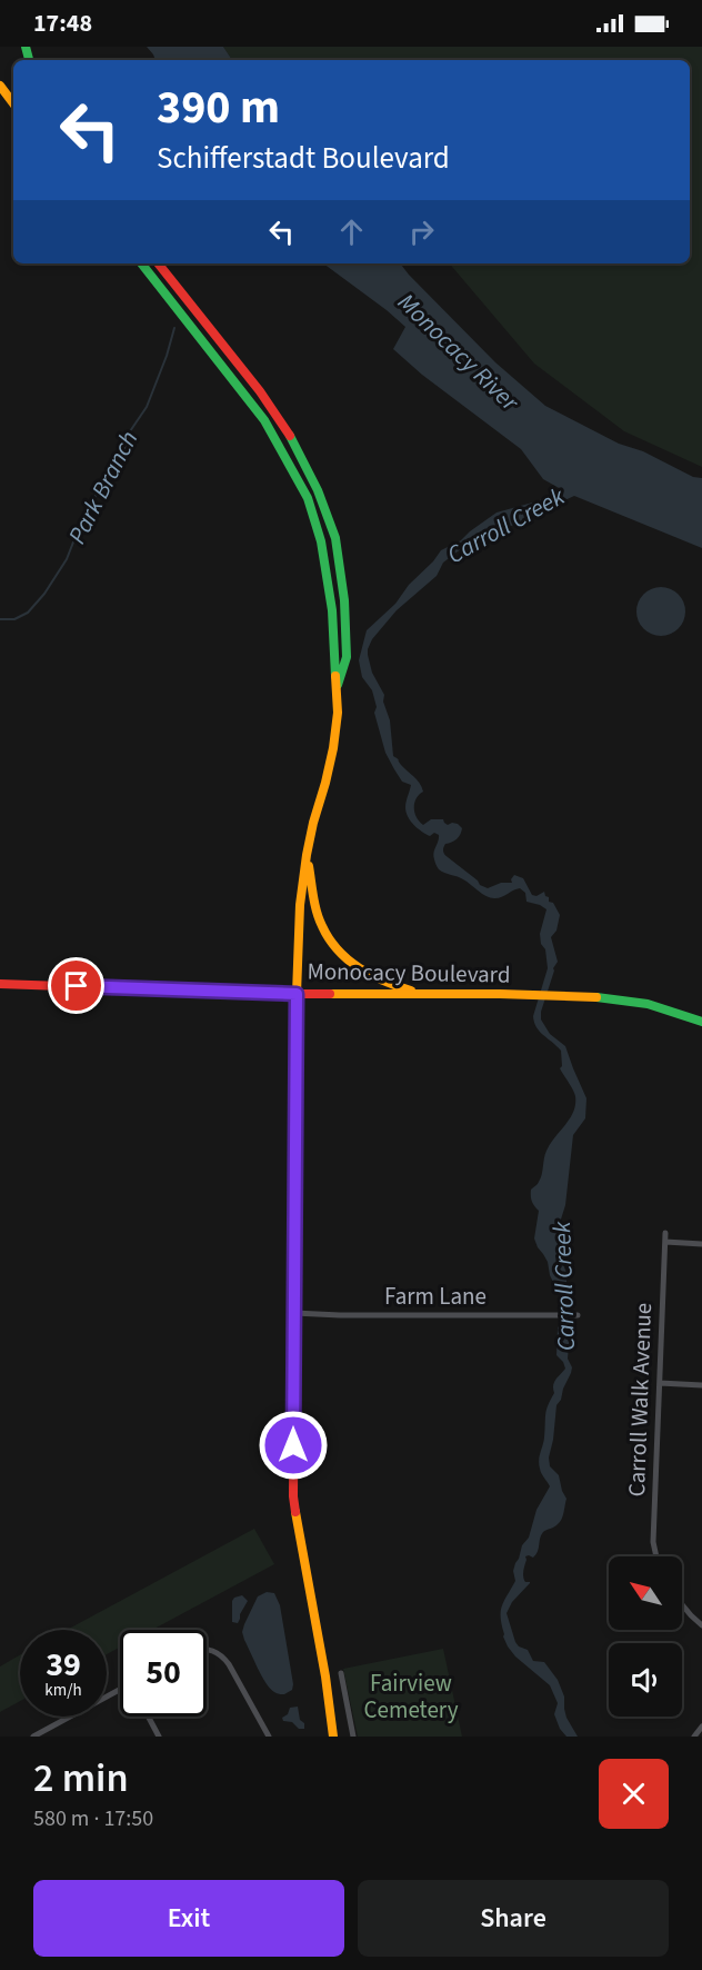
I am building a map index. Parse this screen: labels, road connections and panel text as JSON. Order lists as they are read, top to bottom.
{
  "streets": {
    "main road": ["Monocacy Boulevard"],
    "street": ["Farm Lane", "Carroll Walk Avenue"]
  },
  "water": ["Monocacy River", "Park Branch", "Carroll Creek"],
  "parks": ["Fairview Cemetery"],
  "north": "top left",
  "page": {
    "status": "17:48",
    "turn": ["390 m", "Schifferstadt Boulevard"],
    "speed": "39 km/h",
    "limit": "50",
    "heading": ["2 min", "580 m · 17:50"],
    "buttons": ["Exit", "Share"]
  }
}
